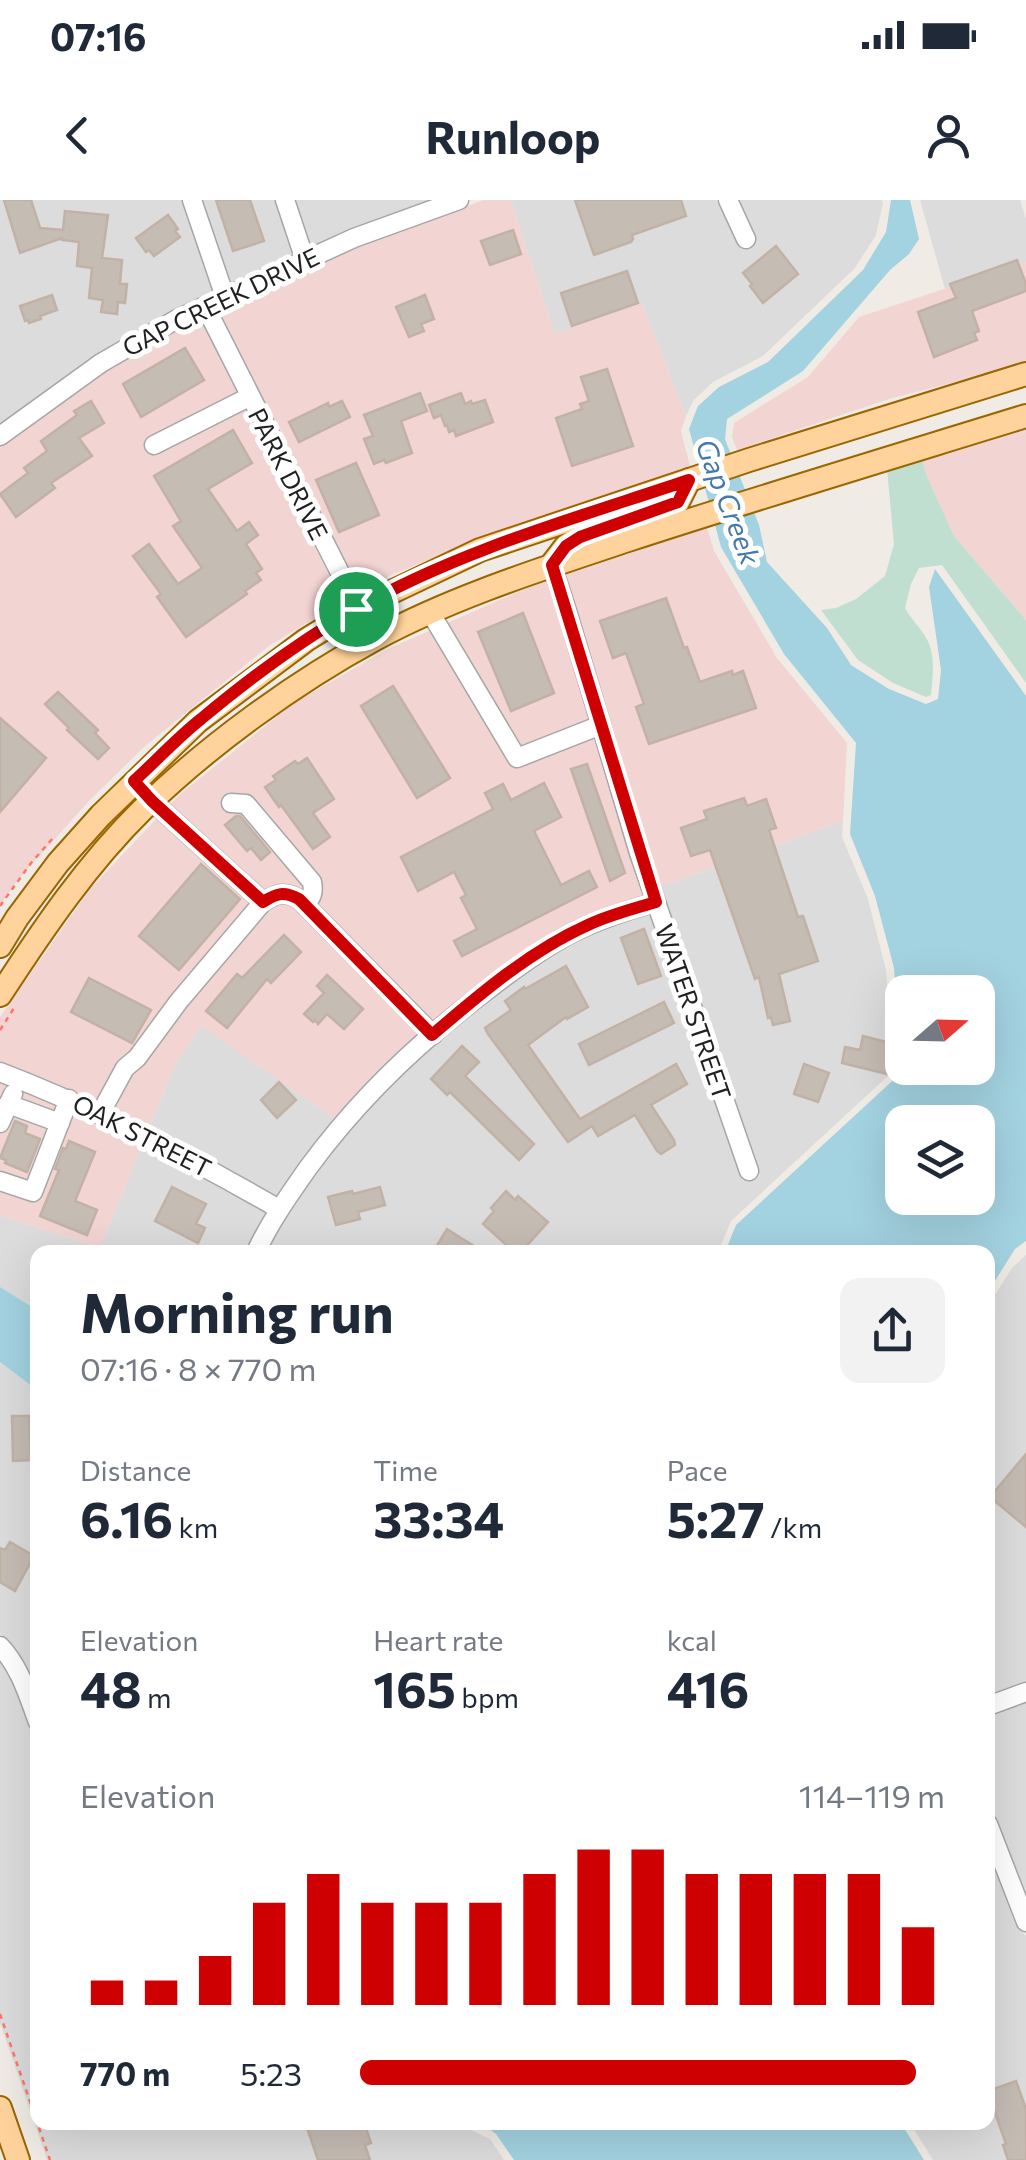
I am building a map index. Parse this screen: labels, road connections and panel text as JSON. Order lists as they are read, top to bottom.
{
  "streets": {
    "street": [
      "GAP CREEK DRIVE",
      "PARK DRIVE",
      "WATER STREET",
      "OAK STREET"
    ]
  },
  "crossings": [
    ["GAP CREEK DRIVE", "PARK DRIVE"]
  ],
  "water": ["Gap Creek"],
  "north": "right",
  "page": {
    "status": "07:16",
    "header": "Runloop",
    "heading": ["Morning run", "07:16 · 8 × 770 m"],
    "stats": [
      ["Distance", "6.16 km"],
      ["Time", "33:34"],
      ["Pace", "5:27 /km"],
      ["Elevation", "48 m"],
      ["Heart rate", "165 bpm"],
      ["kcal", "416"]
    ],
    "chart": ["Elevation", "114–119 m"],
    "list": [
      {
        "name": "770 m",
        "note": "5:23"
      }
    ]
  }
}
